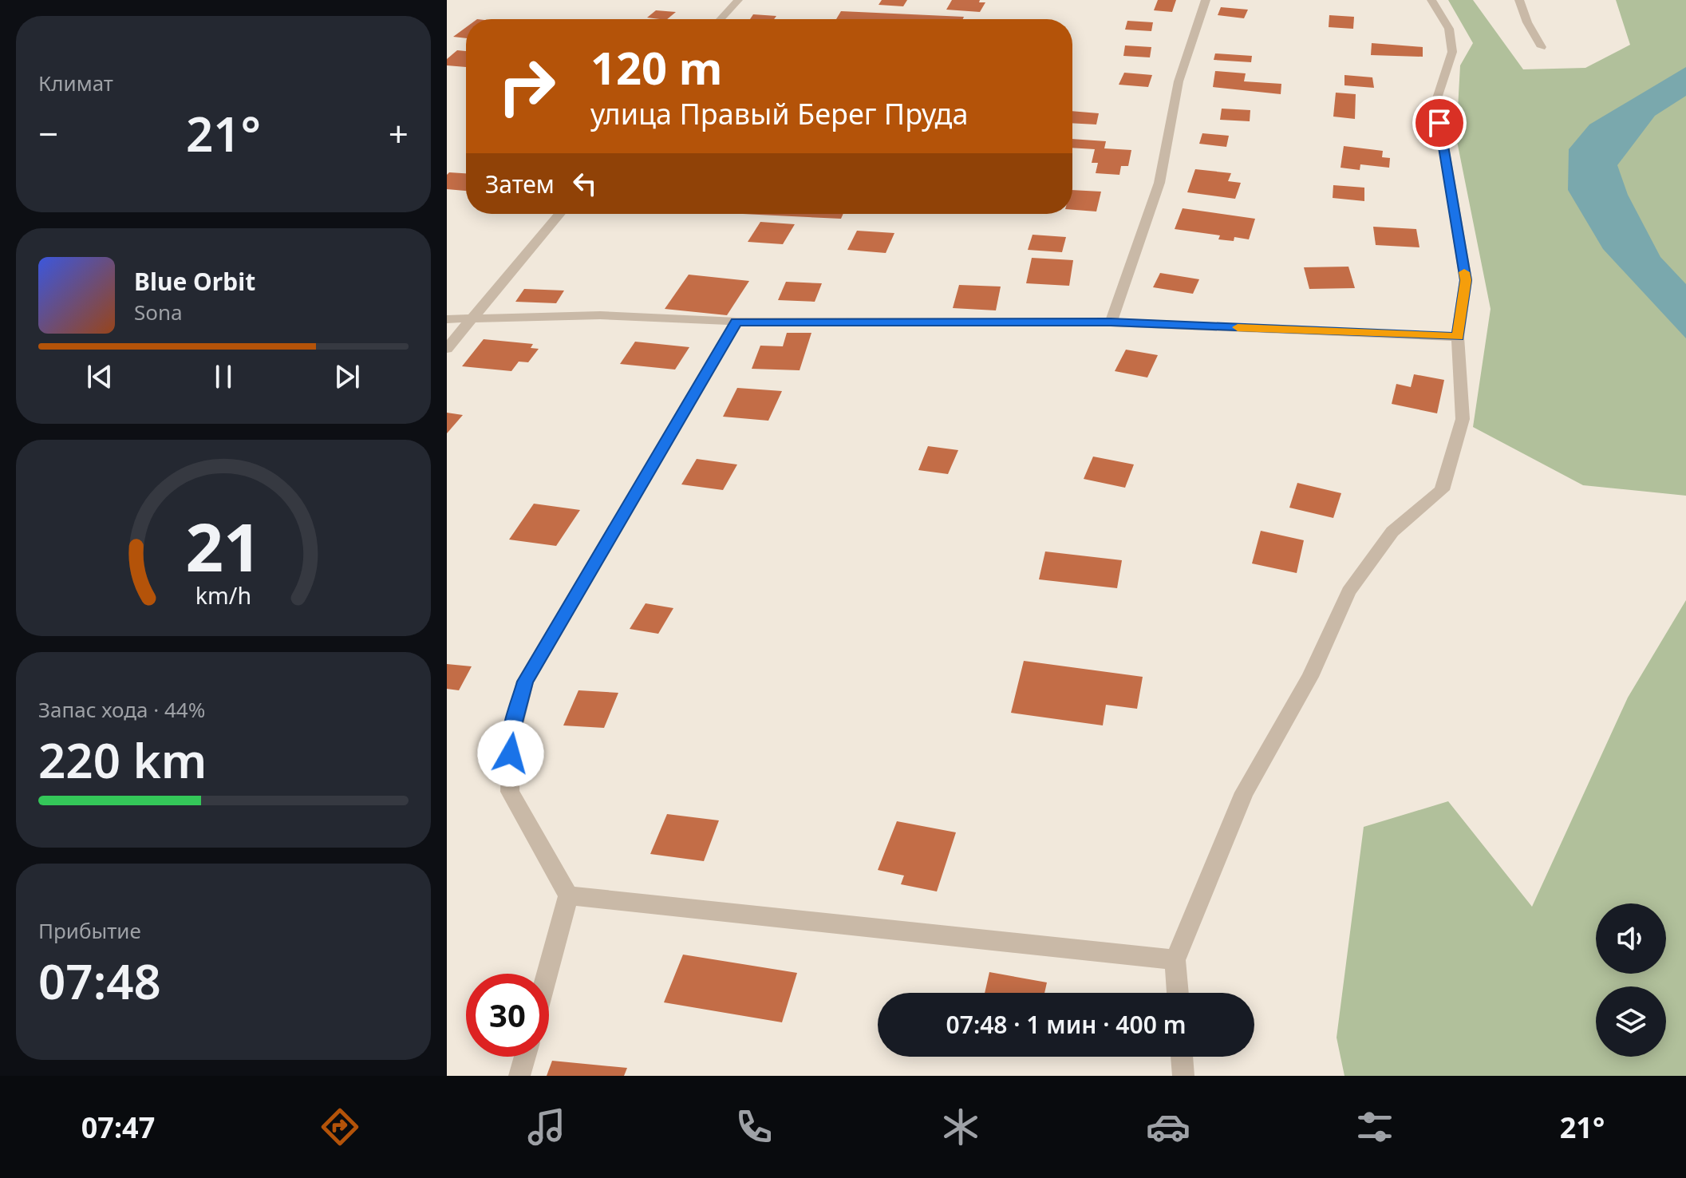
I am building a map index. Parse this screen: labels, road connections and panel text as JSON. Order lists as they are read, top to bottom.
{
  "page": {
    "tile": [
      "Климат",
      ["Запас хода · 44%", "220 km"],
      ["Прибытие", "07:48"]
    ],
    "turn": ["120 m", "улица Правый Берег Пруда"],
    "heat": ["−", "21°", "+"],
    "then": "Затем",
    "song": ["Blue Orbit", "Sona"],
    "limit": "30",
    "trip": "07:48 · 1 мин · 400 m",
    "tabs": ["07:47", "21°"],
    "gauge": ["21", "km/h"]
  }
}
